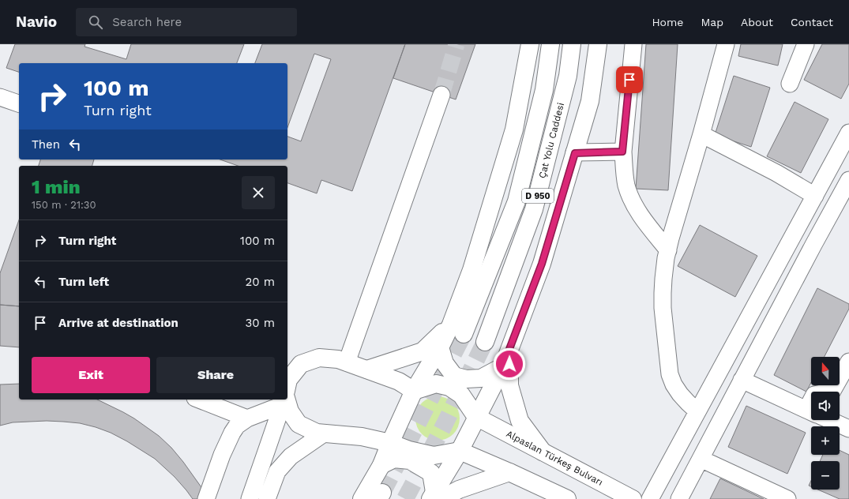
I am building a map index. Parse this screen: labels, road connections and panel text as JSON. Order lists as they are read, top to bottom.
{
  "streets": {
    "main road": ["Çat Yolu Caddesi", "D 950", "Alpaslan Türkeş Bulvarı"]
  },
  "north": "top",
  "page": {
    "header": "Navio",
    "search": "Search here",
    "nav": [
      "Home",
      "Map",
      "About",
      "Contact"
    ],
    "turn": ["100 m", "Turn right"],
    "then": "Then",
    "heading": ["1 min", "150 m · 21:30"],
    "list": [
      {
        "name": "Turn right",
        "value": "100 m"
      },
      {
        "name": "Turn left",
        "value": "20 m"
      },
      {
        "name": "Arrive at destination",
        "value": "30 m"
      }
    ],
    "buttons": ["Exit", "Share"],
    "map_buttons": ["+", "−"]
  }
}
